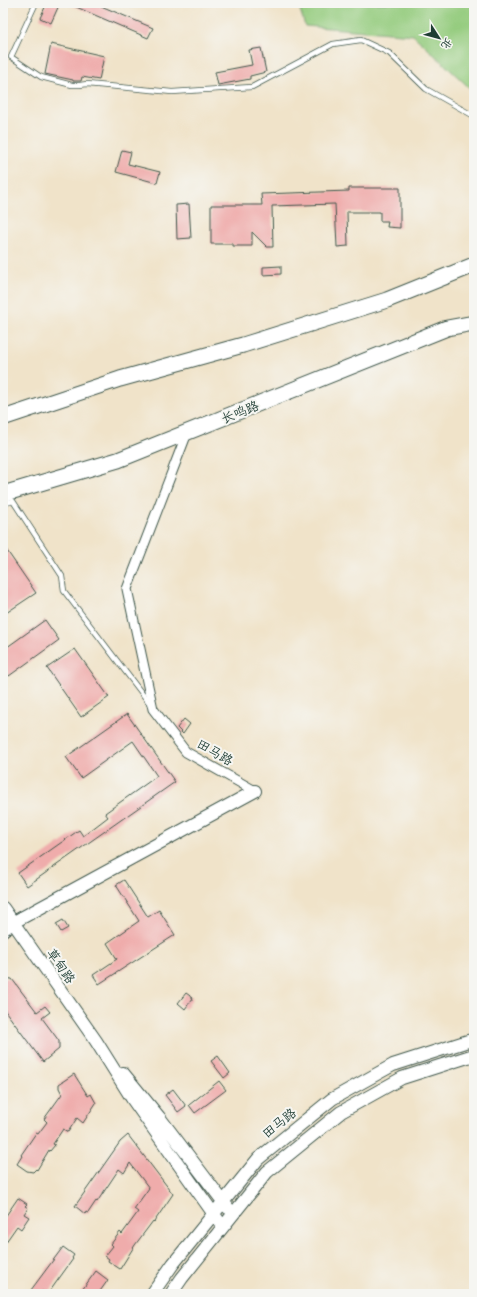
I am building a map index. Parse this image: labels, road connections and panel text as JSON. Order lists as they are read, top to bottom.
{
  "streets": {
    "main road": ["长鸣路"],
    "street": ["田马路", "草甸路"]
  },
  "north": "bottom right"
}
